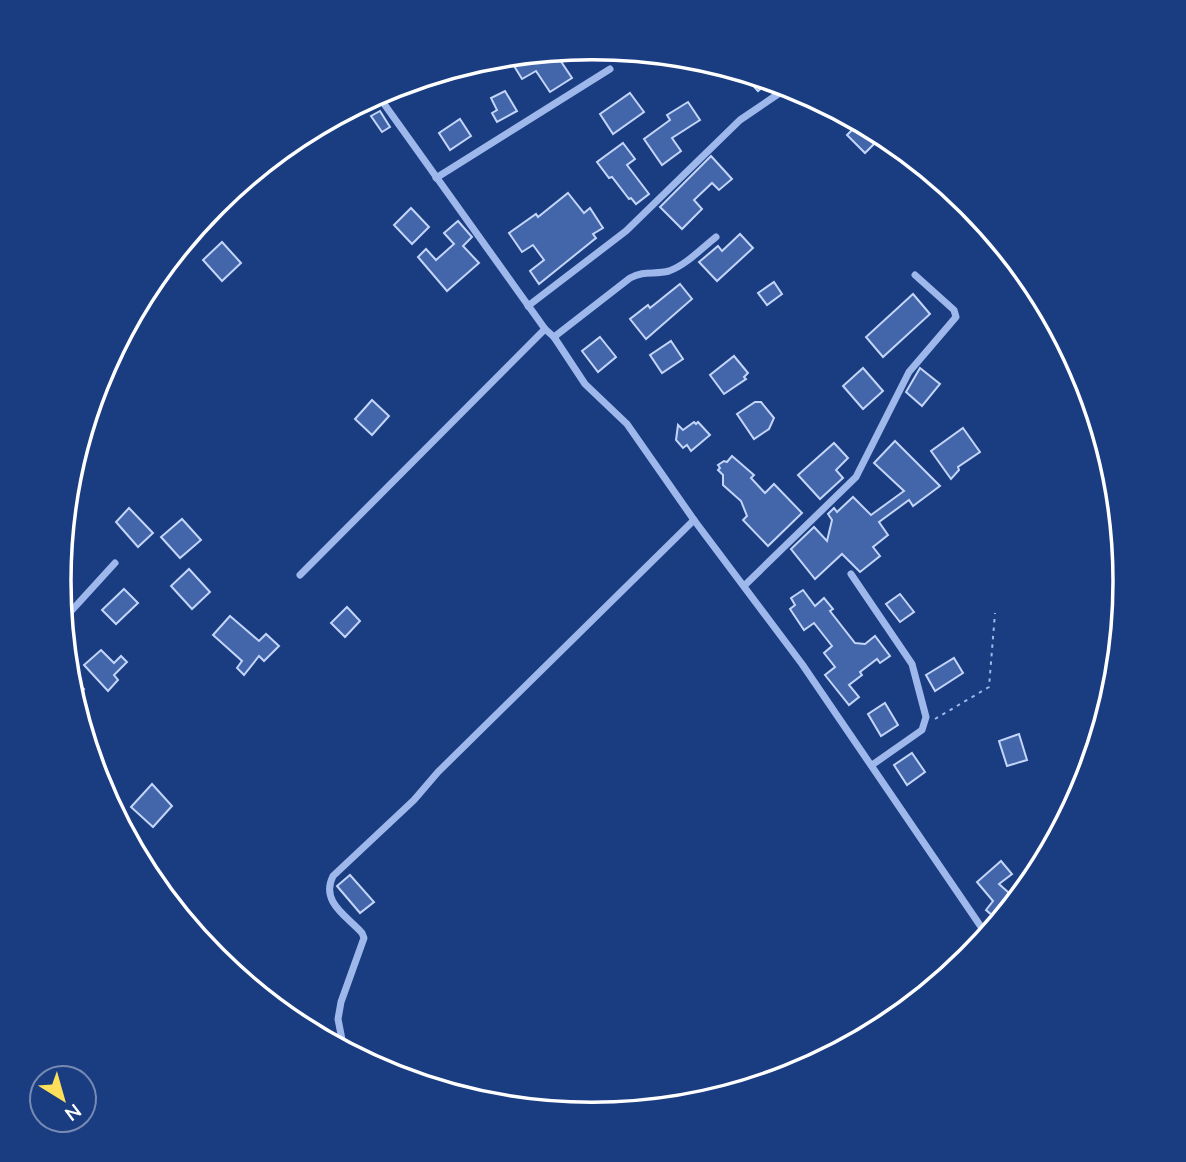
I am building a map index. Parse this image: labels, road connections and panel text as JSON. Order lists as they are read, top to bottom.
{
  "north": "bottom right"
}
